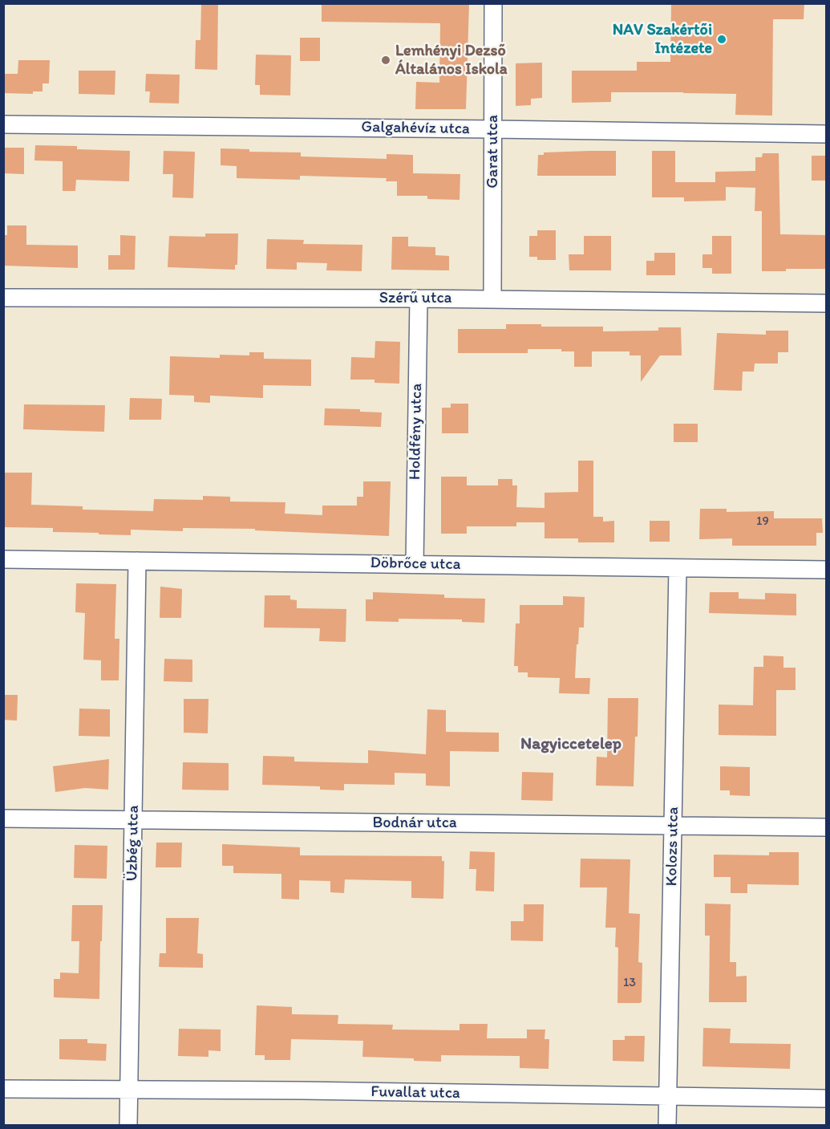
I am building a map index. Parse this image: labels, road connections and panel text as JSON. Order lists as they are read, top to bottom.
{
  "streets": {
    "street": [
      "Galgahévíz utca",
      "Garat utca",
      "Szérű utca",
      "Holdfény utca",
      "Döbrőce utca",
      "Bodnár utca",
      "Üzbég utca",
      "Kolozs utca",
      "Fuvallat utca"
    ]
  },
  "crossings": [
    ["Galgahévíz utca", "Garat utca"],
    ["Garat utca", "Szérű utca"],
    ["Szérű utca", "Holdfény utca"],
    ["Holdfény utca", "Döbrőce utca"],
    ["Döbrőce utca", "Üzbég utca"],
    ["Döbrőce utca", "Kolozs utca"],
    ["Bodnár utca", "Üzbég utca"],
    ["Bodnár utca", "Kolozs utca"],
    ["Üzbég utca", "Fuvallat utca"],
    ["Kolozs utca", "Fuvallat utca"]
  ],
  "districts": ["Nagyiccetelep"],
  "places": ["NAV Szakértői Intézete", "Lemhényi Dezső Általános Iskola"],
  "house_numbers": ["19", "13"]
}
